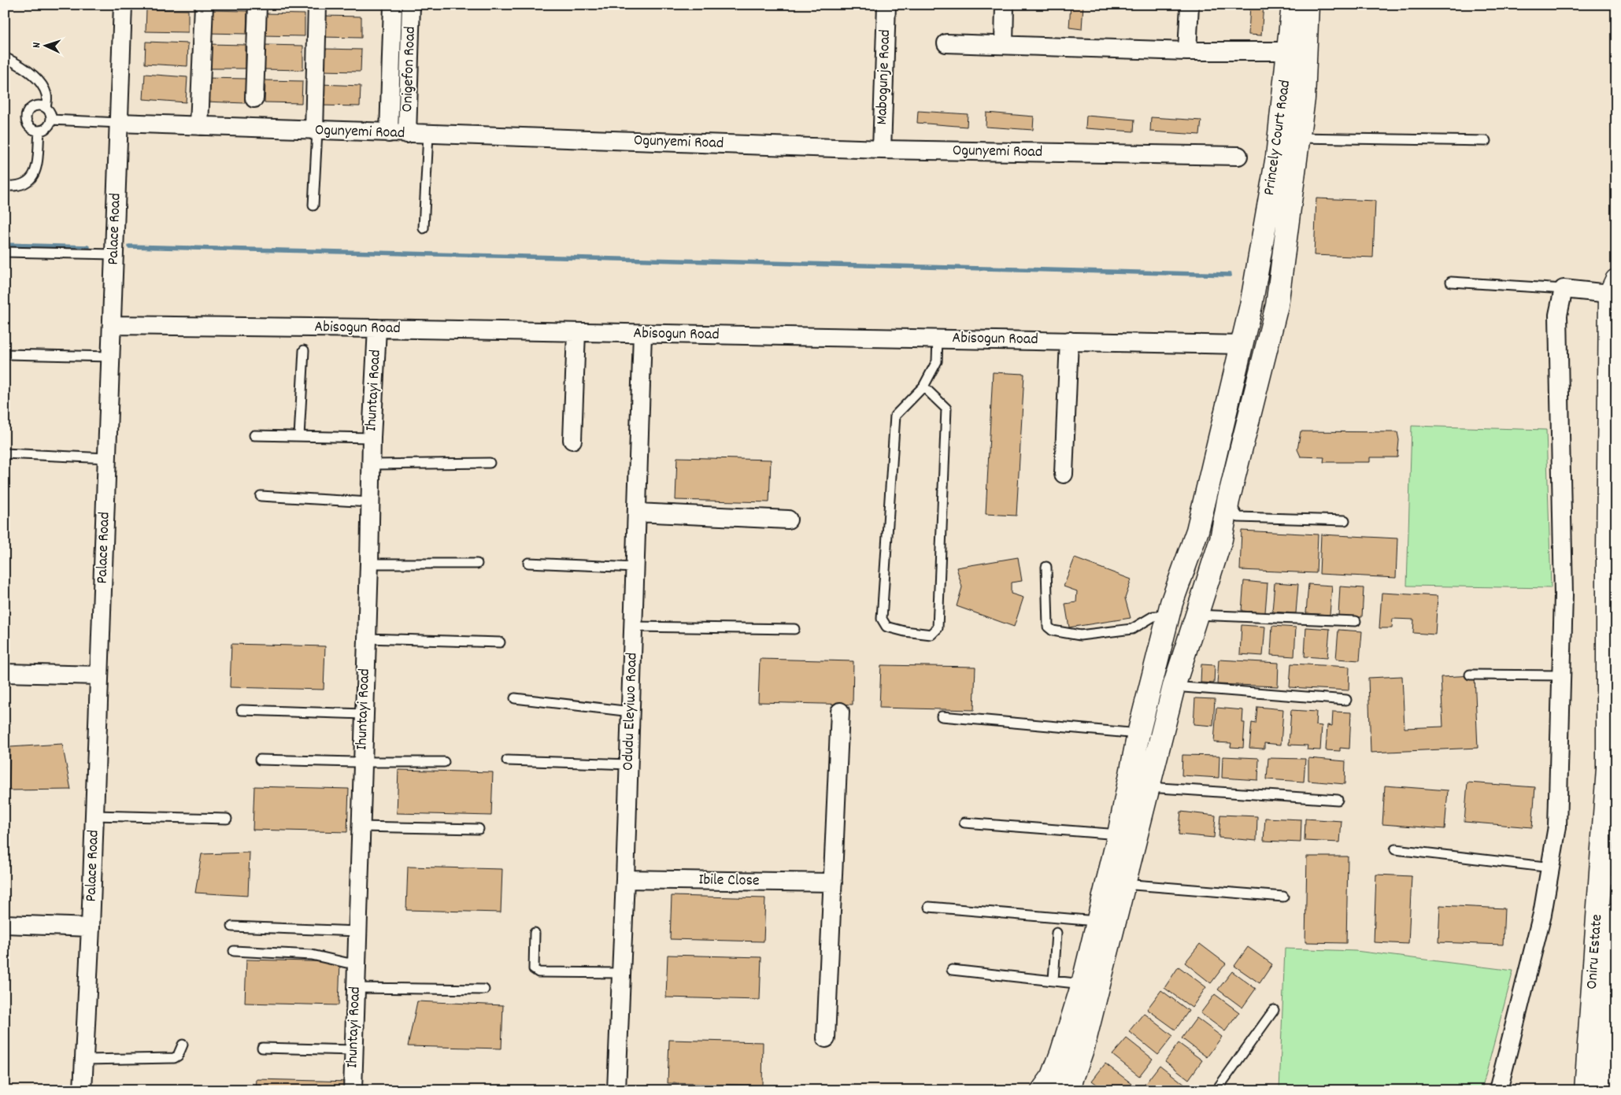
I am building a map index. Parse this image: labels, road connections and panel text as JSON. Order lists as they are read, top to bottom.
{
  "streets": {
    "street": [
      "Onigefon Road",
      "Mabogunje Road",
      "Ogunyemi Road",
      "Princely Court Road",
      "Palace Road",
      "Abisogun Road",
      "Ihuntayi Road",
      "Odudu Eleyiwo Road",
      "Ibile Close",
      "Oniru Estate"
    ]
  },
  "crossings": [
    ["Onigefon Road", "Ogunyemi Road"],
    ["Mabogunje Road", "Ogunyemi Road"],
    ["Ogunyemi Road", "Palace Road"],
    ["Princely Court Road", "Abisogun Road"],
    ["Palace Road", "Abisogun Road"],
    ["Abisogun Road", "Ihuntayi Road"],
    ["Abisogun Road", "Odudu Eleyiwo Road"],
    ["Odudu Eleyiwo Road", "Ibile Close"]
  ],
  "north": "left"
}
